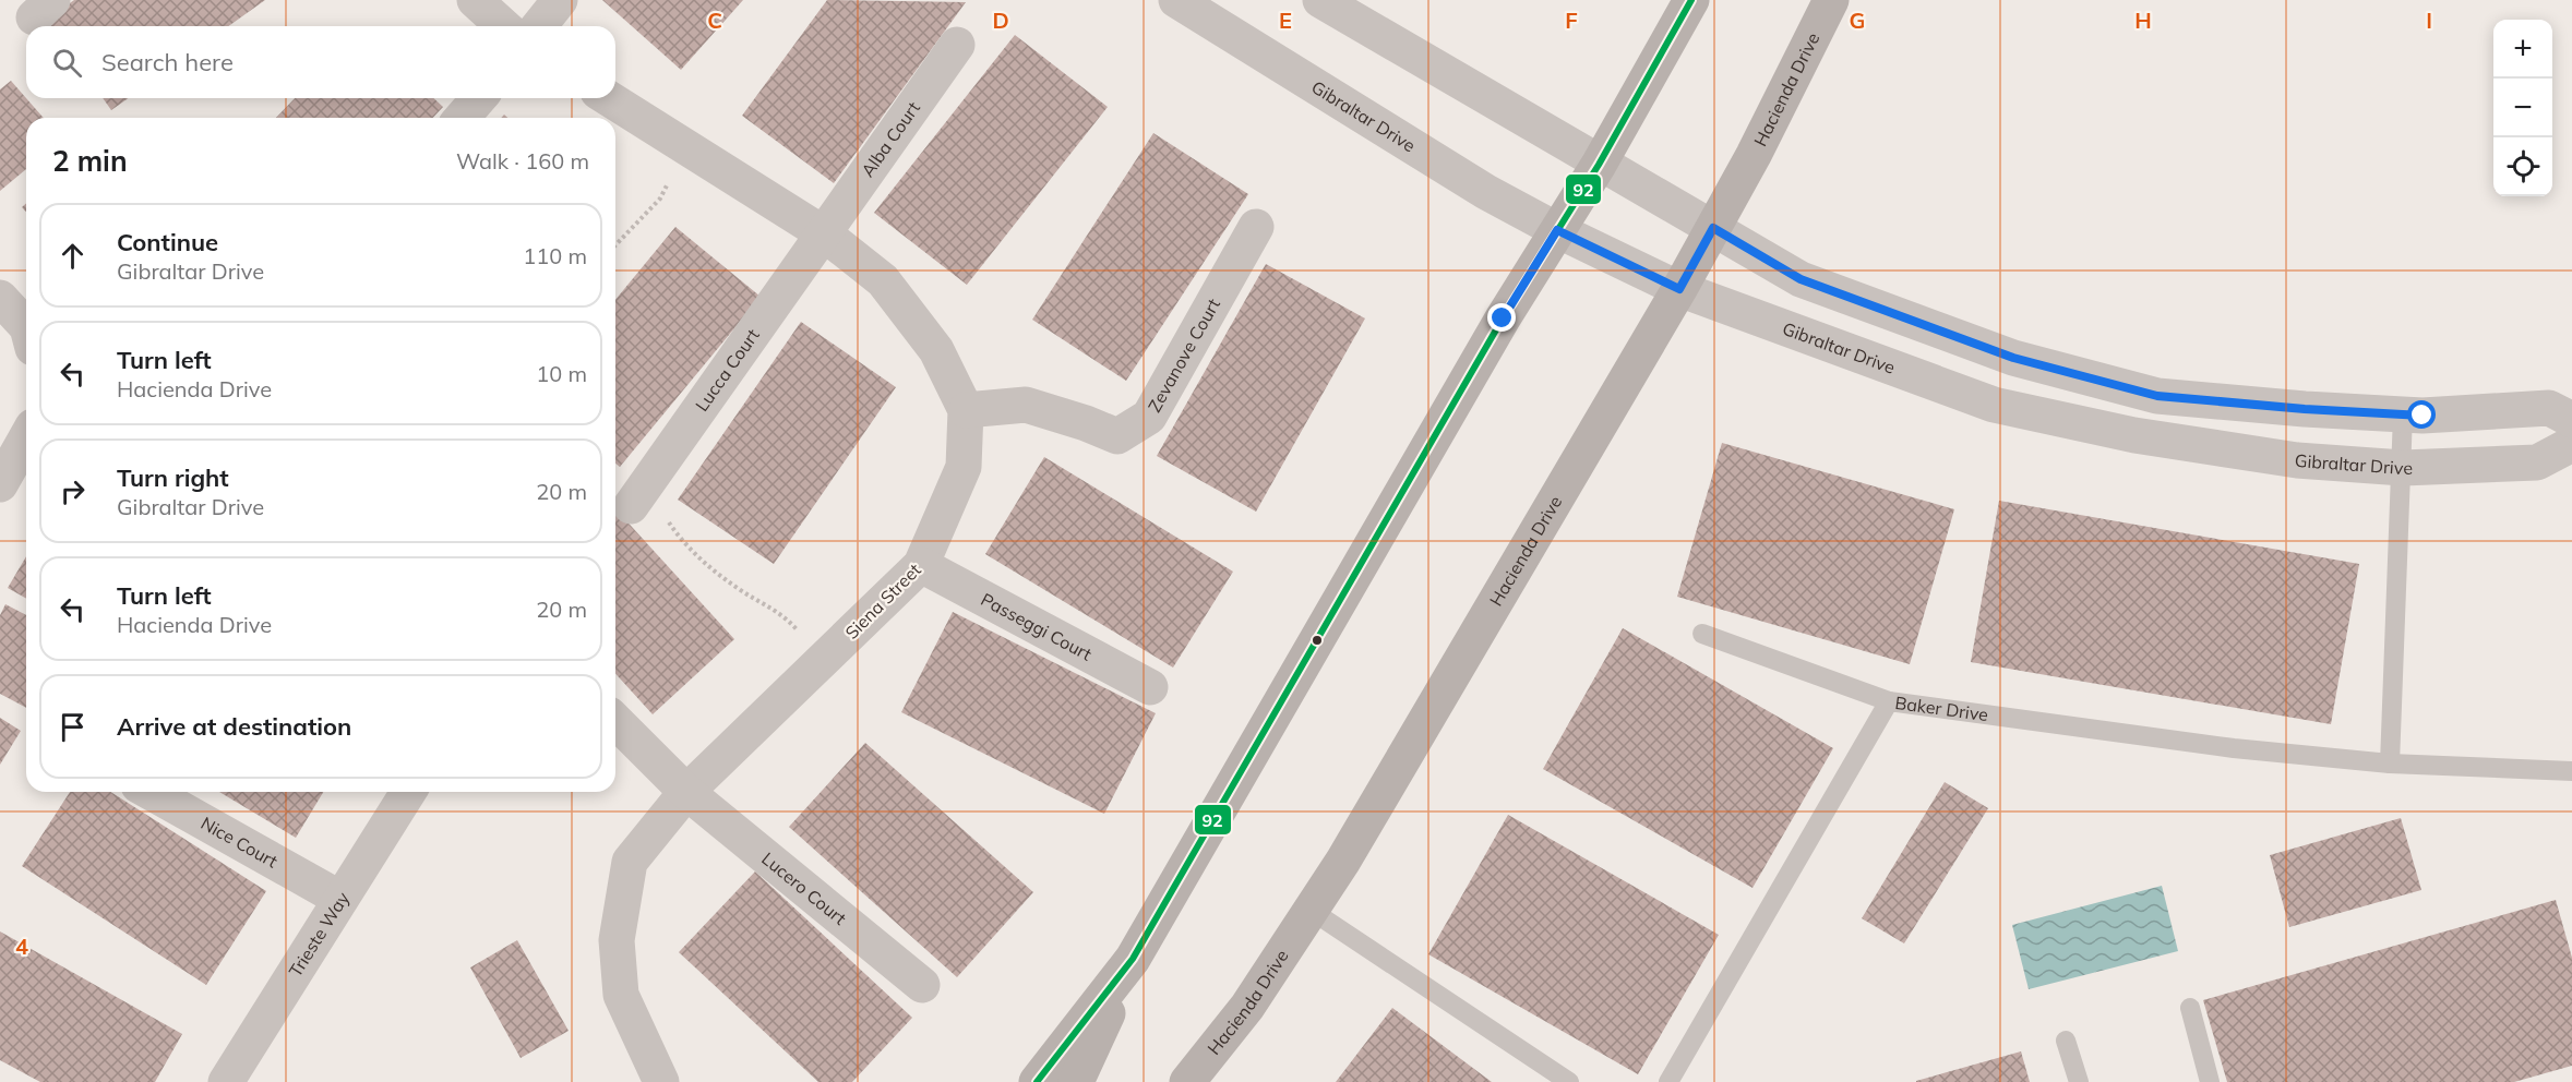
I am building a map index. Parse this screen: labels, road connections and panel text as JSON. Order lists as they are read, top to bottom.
{
  "streets": {
    "main road": ["Hacienda Drive"],
    "street": [
      "Gibraltar Drive",
      "Alba Court",
      "Zevanove Court",
      "Lucca Court",
      "Siena Street",
      "Passeggi Court",
      "Nice Court",
      "Lucero Court",
      "Trieste Way"
    ],
    "lane": ["Baker Drive"]
  },
  "crossings": [
    ["Hacienda Drive", "Gibraltar Drive"],
    ["Alba Court", "Lucca Court"],
    ["Alba Court", "Siena Street"],
    ["Zevanove Court", "Siena Street"],
    ["Lucca Court", "Siena Street"],
    ["Siena Street", "Passeggi Court"],
    ["Siena Street", "Lucero Court"],
    ["Nice Court", "Trieste Way"]
  ],
  "lines": ["transit line 92"],
  "page": {
    "map_buttons": ["+", "−"],
    "search": "Search here",
    "heading": ["2 min", "Walk · 160 m"],
    "list": [
      ["Continue", "Gibraltar Drive", "110 m"],
      ["Turn left", "Hacienda Drive", "10 m"],
      ["Turn right", "Gibraltar Drive", "20 m"],
      ["Turn left", "Hacienda Drive", "20 m"],
      "Arrive at destination"
    ]
  },
  "grid": {
    "columns": [
      "C",
      "D",
      "E",
      "F",
      "G",
      "H",
      "I"
    ],
    "rows": ["4"]
  }
}
